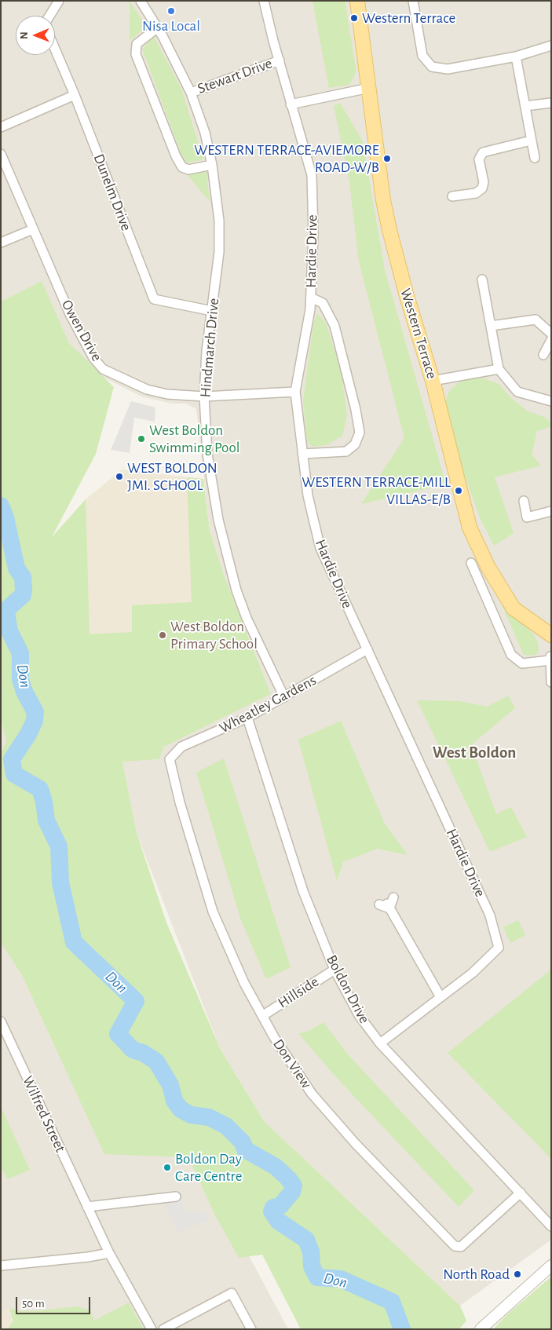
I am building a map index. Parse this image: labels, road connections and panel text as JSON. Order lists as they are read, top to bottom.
{
  "streets": {
    "main road": ["Western Terrace"],
    "street": [
      "Stewart Drive",
      "Dunelm Drive",
      "Hardie Drive",
      "Owen Drive",
      "Hindmarch Drive",
      "Wheatley Gardens",
      "Boldon Drive",
      "Hillside",
      "Don View",
      "Wilfred Street"
    ]
  },
  "crossings": [
    ["Stewart Drive", "Hardie Drive"],
    ["Stewart Drive", "Hindmarch Drive"],
    ["Dunelm Drive", "Hindmarch Drive"],
    ["Hardie Drive", "Owen Drive"],
    ["Hardie Drive", "Wheatley Gardens"],
    ["Owen Drive", "Hindmarch Drive"],
    ["Hindmarch Drive", "Wheatley Gardens"],
    ["Wheatley Gardens", "Boldon Drive"],
    ["Wheatley Gardens", "Don View"],
    ["Boldon Drive", "Hillside"],
    ["Boldon Drive", "Don View"],
    ["Hillside", "Don View"]
  ],
  "districts": ["West Boldon"],
  "water": ["Don"],
  "places": [
    "Nisa Local",
    "Western Terrace",
    "WESTERN TERRACE-AVIEMORE ROAD-W/B",
    "West Boldon Swimming Pool",
    "WEST BOLDON JMI. SCHOOL",
    "WESTERN TERRACE-MILL VILLAS-E/B",
    "West Boldon Primary School",
    "Boldon Day Care Centre",
    "North Road"
  ],
  "scale_bar": "50 m",
  "north": "left"
}
